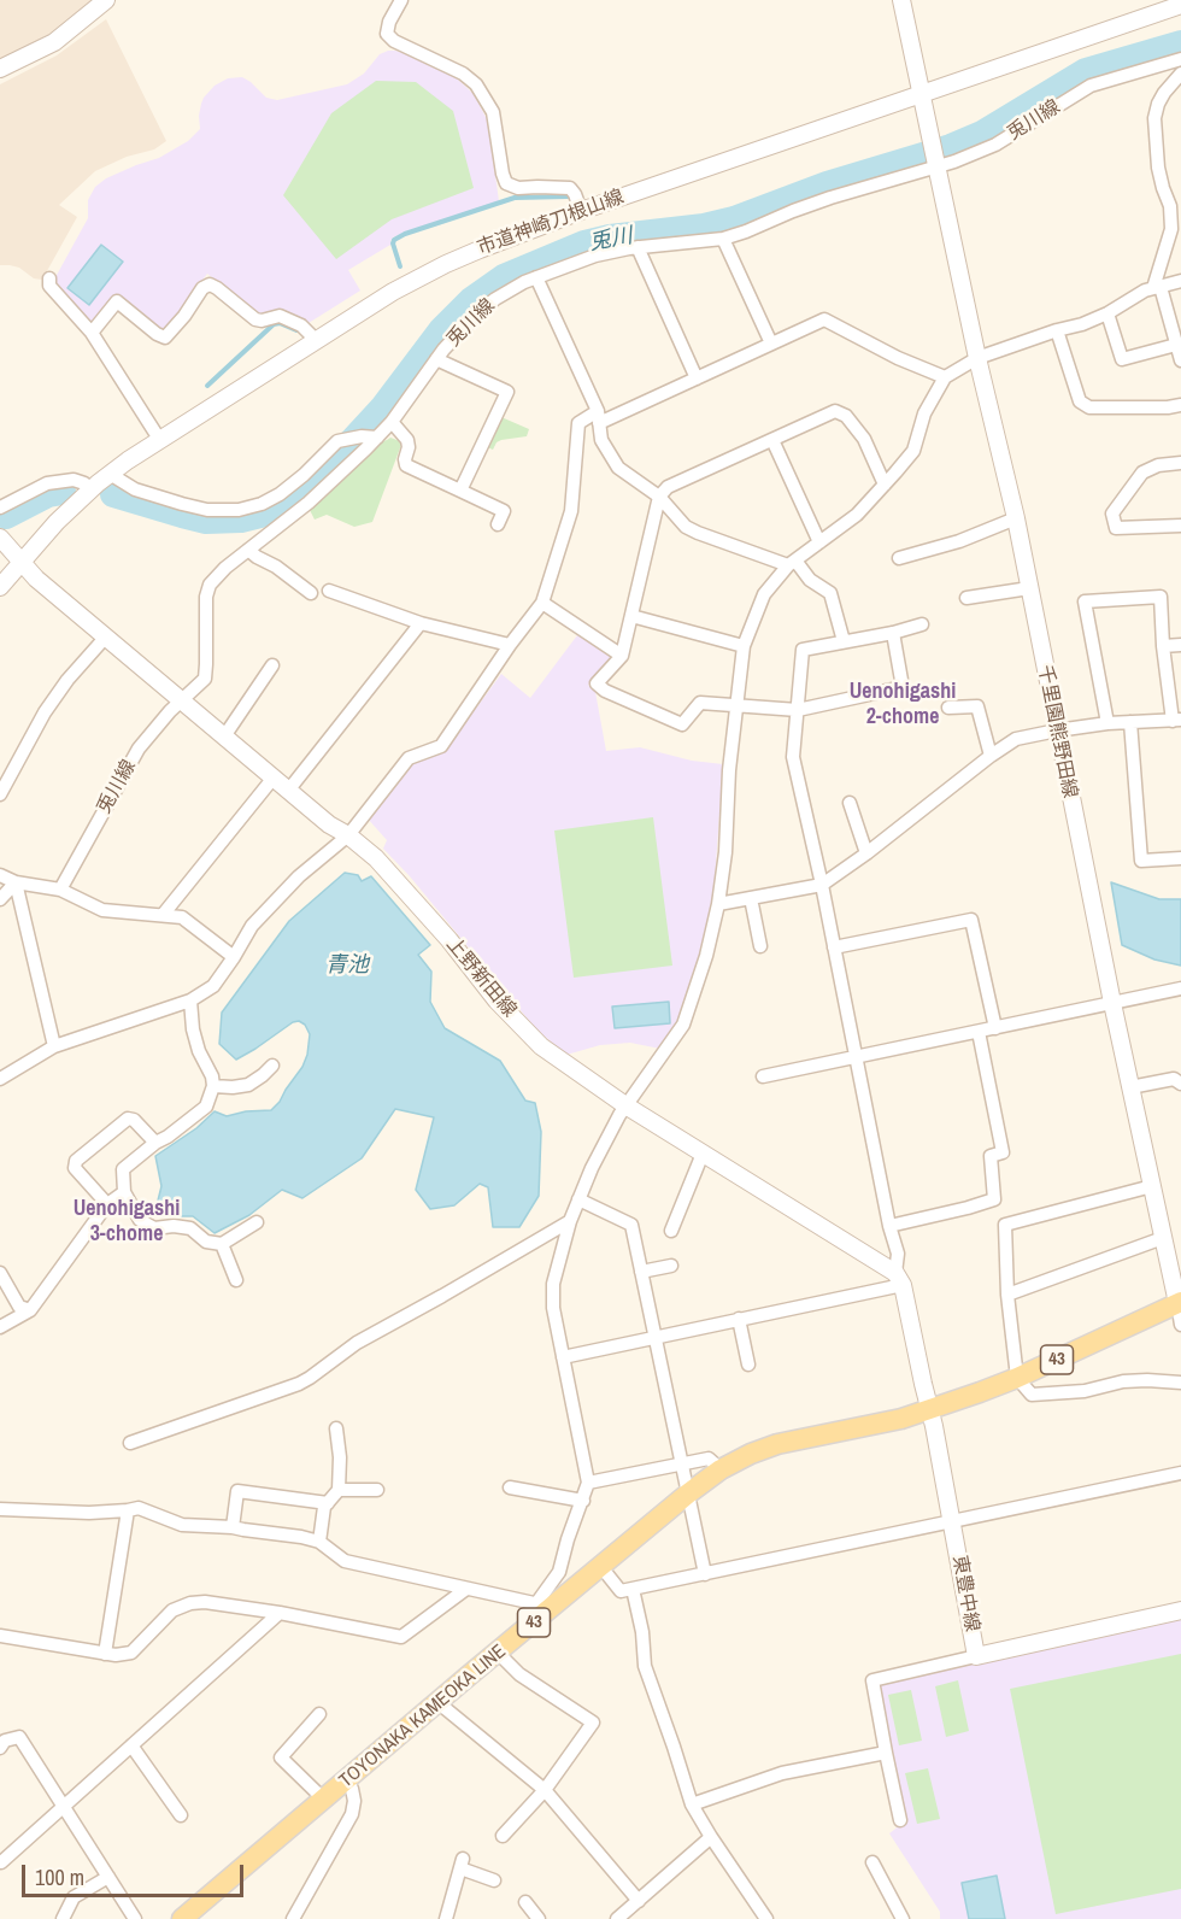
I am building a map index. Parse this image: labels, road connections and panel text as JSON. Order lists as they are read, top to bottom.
{
  "streets": {
    "main road": ["43", "TOYONAKA KAMEOKA LINE"],
    "street": [
      "兎川線",
      "市道神崎刀根山線",
      "千里園熊野田線",
      "上野新田線",
      "東豊中線"
    ]
  },
  "crossings": [
    ["兎川線", "千里園熊野田線"],
    ["兎川線", "上野新田線"],
    ["市道神崎刀根山線", "千里園熊野田線"],
    ["市道神崎刀根山線", "上野新田線"],
    ["千里園熊野田線", "TOYONAKA KAMEOKA LINE"],
    ["東豊中線", "TOYONAKA KAMEOKA LINE"]
  ],
  "districts": ["Uenohigashi 2-chome", "Uenohigashi 3-chome"],
  "water": ["兎川", "青池"],
  "scale_bar": "100 m"
}
